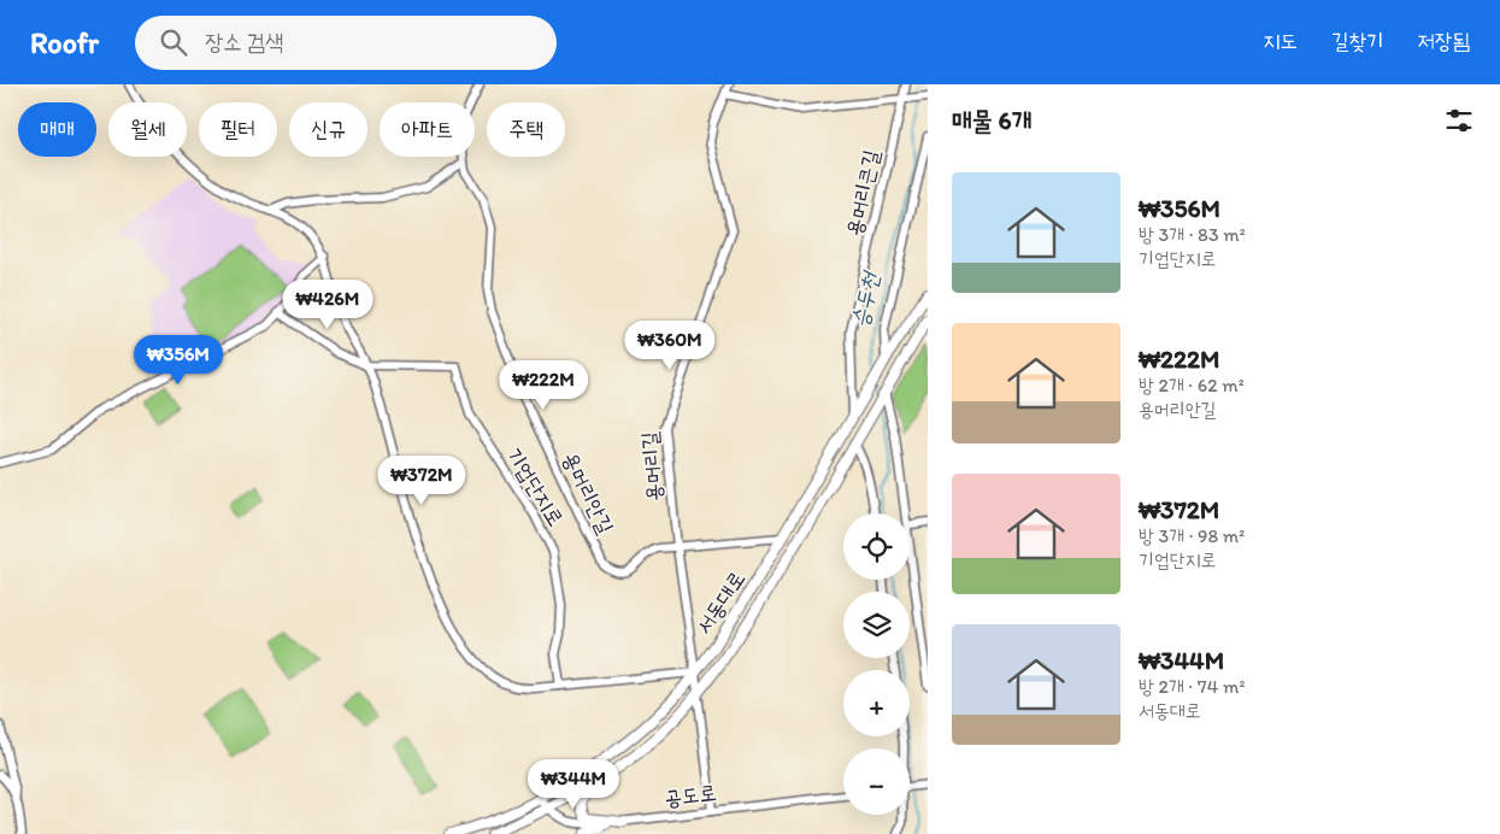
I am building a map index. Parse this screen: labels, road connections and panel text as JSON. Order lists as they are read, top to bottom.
{
  "streets": {
    "main road": ["서동대로"],
    "street": [
      "용머리큰길",
      "용머리길",
      "기업단지로",
      "용머리안길",
      "공도로"
    ]
  },
  "crossings": [
    ["용머리큰길", "서동대로"],
    ["용머리길", "용머리안길"],
    ["용머리길", "서동대로"],
    ["용머리안길", "서동대로"],
    ["서동대로", "공도로"]
  ],
  "water": ["승두천"],
  "page": {
    "header": "Roofr",
    "search": "장소 검색",
    "nav": ["지도", "길찾기", "저장됨"],
    "heading": "매물 6개",
    "chip": [
      "매매",
      "월세",
      "필터",
      "신규",
      "아파트",
      "주택"
    ],
    "list": [
      {
        "name": "₩356M",
        "note": "방 3개 · 83 m² · 기업단지로"
      },
      {
        "name": "₩222M",
        "note": "방 2개 · 62 m² · 용머리안길"
      },
      {
        "name": "₩372M",
        "note": "방 3개 · 98 m² · 기업단지로"
      },
      {
        "name": "₩344M",
        "note": "방 2개 · 74 m² · 서동대로"
      }
    ],
    "price": [
      "₩426M",
      "₩360M",
      "₩356M",
      "₩222M",
      "₩372M",
      "₩344M"
    ],
    "map_buttons": ["+", "−"]
  }
}
